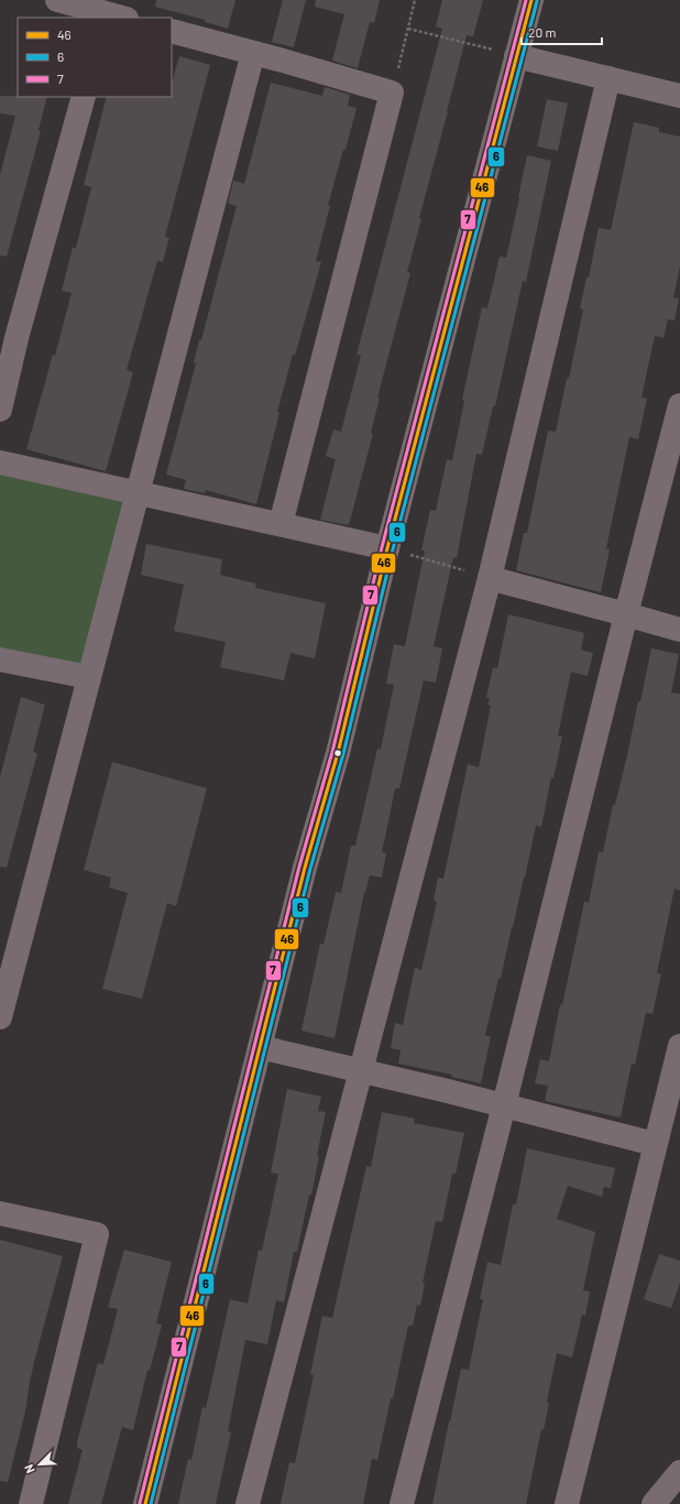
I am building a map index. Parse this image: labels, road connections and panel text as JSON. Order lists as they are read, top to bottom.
{
  "lines": ["transit line 46", "transit line 7", "transit line 6"],
  "legend": ["46", "6", "7"],
  "scale_bar": "20 m",
  "north": "bottom left"
}
